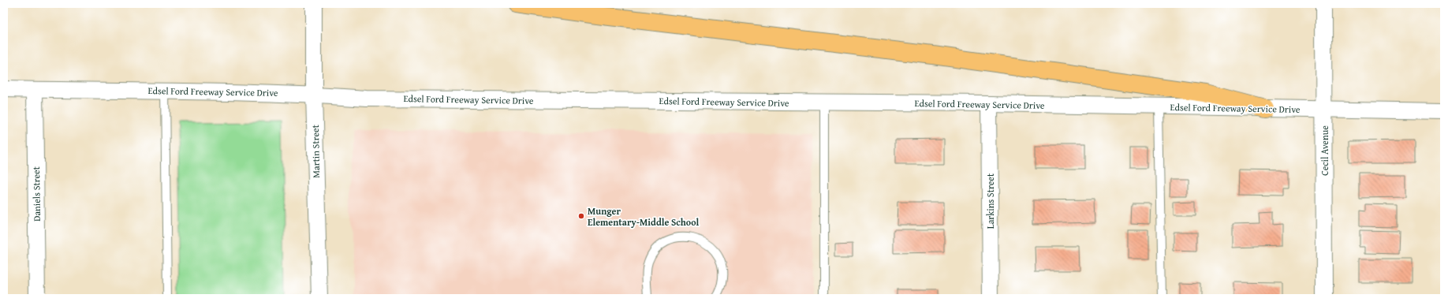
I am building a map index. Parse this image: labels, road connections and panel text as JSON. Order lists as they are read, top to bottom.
{
  "streets": {
    "street": [
      "Edsel Ford Freeway Service Drive",
      "Cecil Avenue",
      "Martin Street",
      "Daniels Street",
      "Larkins Street"
    ]
  },
  "crossings": [
    ["Edsel Ford Freeway Service Drive", "Cecil Avenue"],
    ["Edsel Ford Freeway Service Drive", "Martin Street"],
    ["Edsel Ford Freeway Service Drive", "Daniels Street"],
    ["Edsel Ford Freeway Service Drive", "Larkins Street"]
  ],
  "places": ["Munger Elementary-Middle School"]
}
